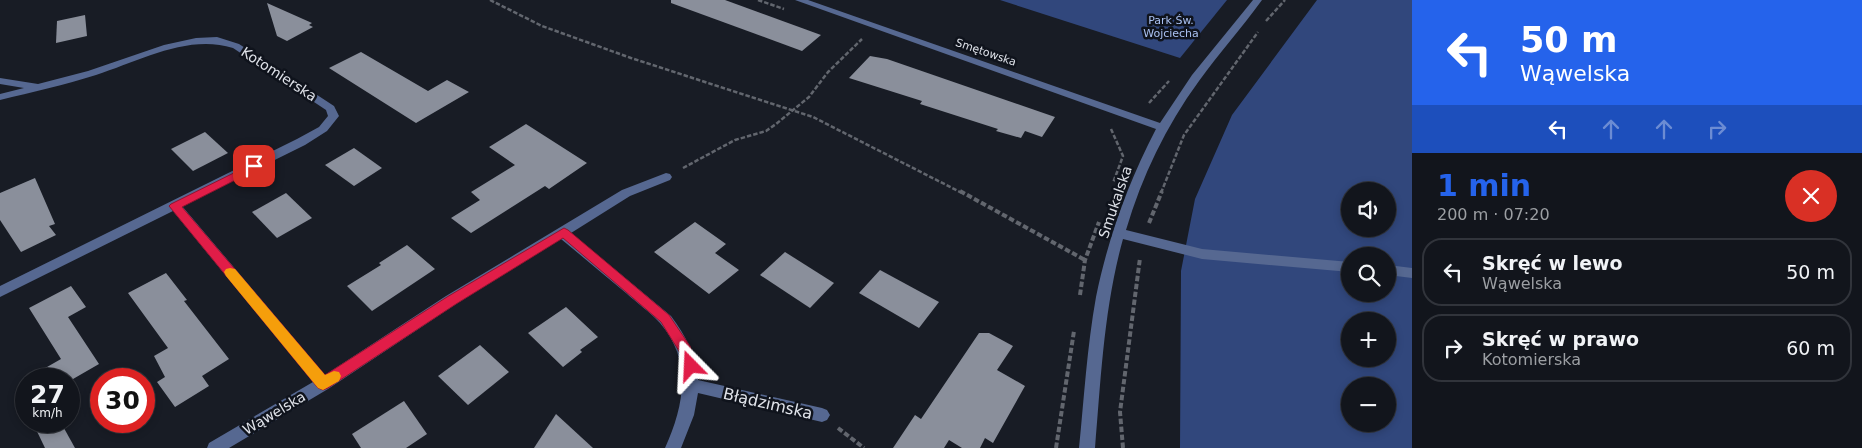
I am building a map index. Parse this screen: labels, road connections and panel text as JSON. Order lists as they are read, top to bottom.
{
  "streets": {
    "street": [
      "Smętowska",
      "Kotomierska",
      "Smukalska",
      "Błądzimska",
      "Wąwelska"
    ]
  },
  "crossings": [
    ["Smętowska", "Smukalska"]
  ],
  "parks": ["Park Św. Wojciecha"],
  "page": {
    "turn": ["50 m", "Wąwelska"],
    "heading": ["1 min", "200 m · 07:20"],
    "map_buttons": ["+", "−"],
    "list": [
      {
        "name": "Skręć w lewo",
        "note": "Wąwelska",
        "value": "50 m"
      },
      {
        "name": "Skręć w prawo",
        "note": "Kotomierska",
        "value": "60 m"
      }
    ],
    "speed": "27 km/h",
    "limit": "30"
  }
}
